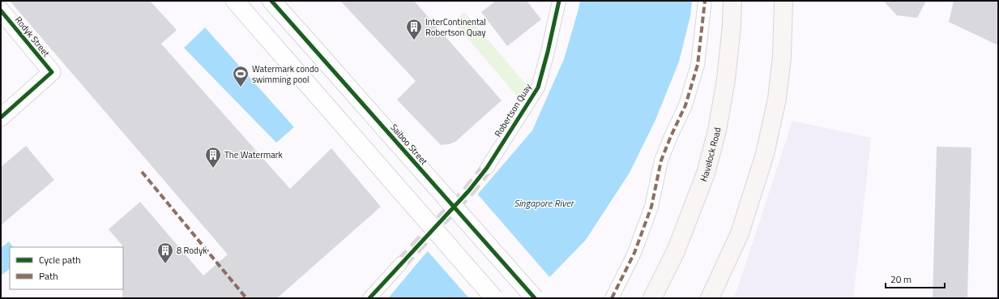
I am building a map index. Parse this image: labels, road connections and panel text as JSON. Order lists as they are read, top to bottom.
{
  "streets": {
    "main road": ["Havelock Road"],
    "street": ["Rodyk Street", "Robertson Quay", "Saiboo Street"]
  },
  "water": ["Singapore River"],
  "places": {
    "building": ["InterContinental Robertson Quay", "The Watermark", "8 Rodyk"],
    "sports": ["Watermark condo swimming pool"]
  },
  "legend": ["Cycle path", "Path"],
  "scale_bar": "20 m"
}
